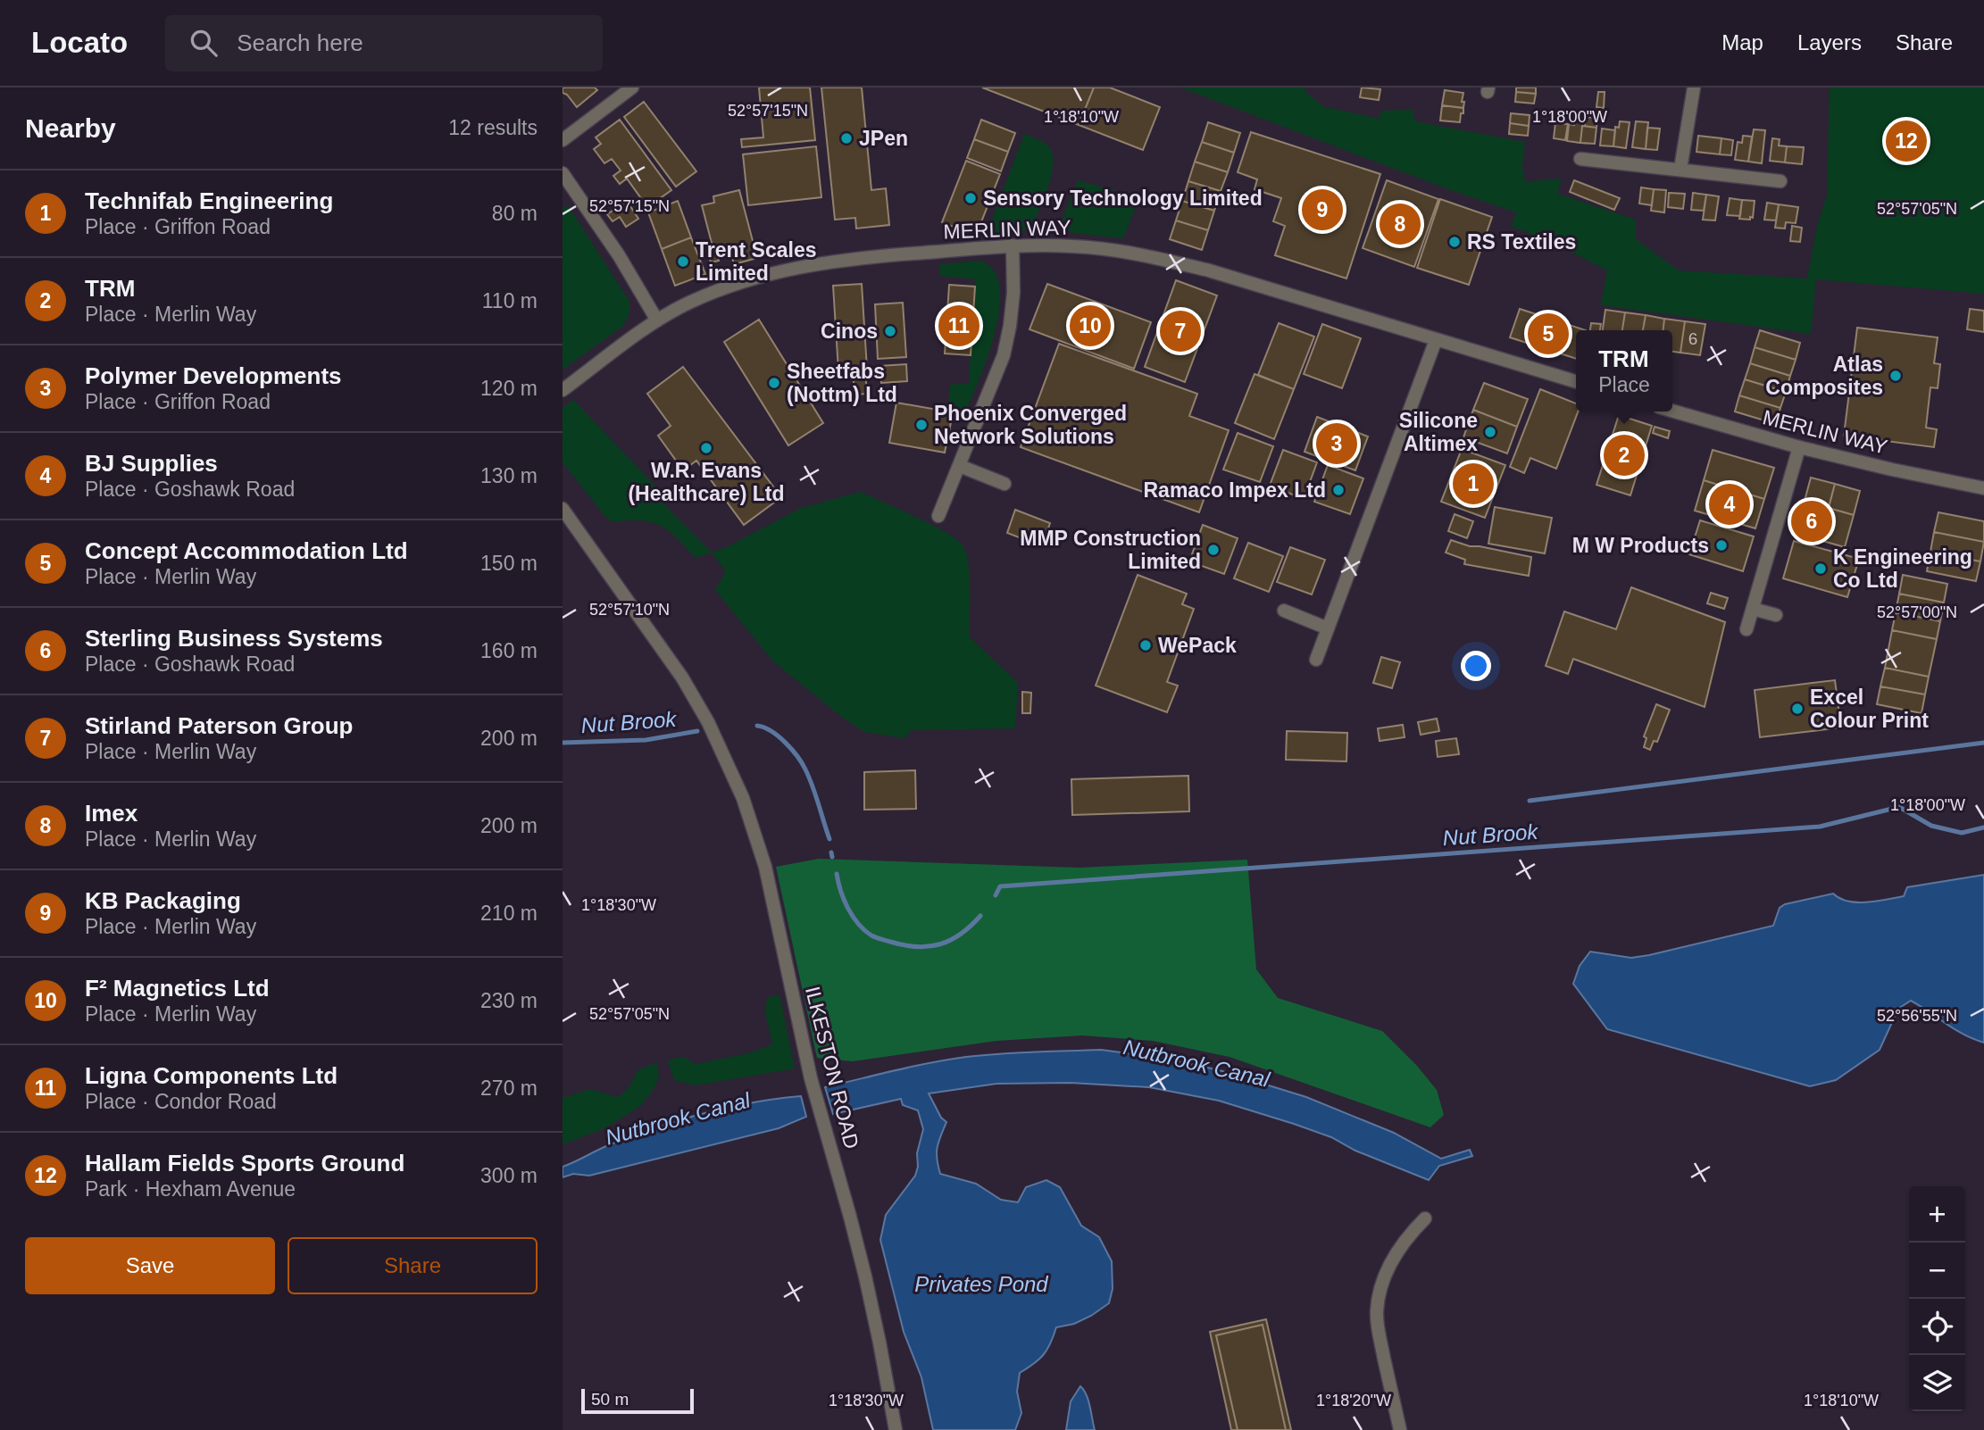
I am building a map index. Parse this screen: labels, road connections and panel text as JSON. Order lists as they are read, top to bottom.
{
  "streets": {
    "street": ["MERLIN WAY", "ILKESTON ROAD"]
  },
  "water": ["Nut Brook", "Nutbrook Canal", "Privates Pond"],
  "places": [
    "JPen",
    "Sensory Technology Limited",
    "RS Textiles",
    "Trent Scales Limited",
    "Cinos",
    "Atlas Composites",
    "Sheetfabs (Nottm) Ltd",
    "Phoenix Converged Network Solutions",
    "Silicone Altimex",
    "W.R. Evans (Healthcare) Ltd",
    "Ramaco Impex Ltd",
    "M W Products",
    "MMP Construction Limited",
    "K Engineering Co Ltd",
    "WePack",
    "Excel Colour Print"
  ],
  "house_numbers": ["6"],
  "scale_bar": "50 m",
  "page": {
    "header": "Locato",
    "search": "Search here",
    "nav": ["Map", "Layers", "Share"],
    "heading": ["Nearby", "12 results"],
    "pins": [
      "12",
      "9",
      "8",
      "10",
      "11",
      "7",
      "5",
      "3",
      "2",
      "1",
      "4",
      "6"
    ],
    "list": [
      {
        "mark": "1",
        "name": "Technifab Engineering",
        "note": "Place · Griffon Road",
        "value": "80 m"
      },
      {
        "mark": "2",
        "name": "TRM",
        "note": "Place · Merlin Way",
        "value": "110 m"
      },
      {
        "mark": "3",
        "name": "Polymer Developments",
        "note": "Place · Griffon Road",
        "value": "120 m"
      },
      {
        "mark": "4",
        "name": "BJ Supplies",
        "note": "Place · Goshawk Road",
        "value": "130 m"
      },
      {
        "mark": "5",
        "name": "Concept Accommodation Ltd",
        "note": "Place · Merlin Way",
        "value": "150 m"
      },
      {
        "mark": "6",
        "name": "Sterling Business Systems",
        "note": "Place · Goshawk Road",
        "value": "160 m"
      },
      {
        "mark": "7",
        "name": "Stirland Paterson Group",
        "note": "Place · Merlin Way",
        "value": "200 m"
      },
      {
        "mark": "8",
        "name": "Imex",
        "note": "Place · Merlin Way",
        "value": "200 m"
      },
      {
        "mark": "9",
        "name": "KB Packaging",
        "note": "Place · Merlin Way",
        "value": "210 m"
      },
      {
        "mark": "10",
        "name": "F² Magnetics Ltd",
        "note": "Place · Merlin Way",
        "value": "230 m"
      },
      {
        "mark": "11",
        "name": "Ligna Components Ltd",
        "note": "Place · Condor Road",
        "value": "270 m"
      },
      {
        "mark": "12",
        "name": "Hallam Fields Sports Ground",
        "note": "Park · Hexham Avenue",
        "value": "300 m"
      }
    ],
    "popup": ["TRM", "Place"],
    "map_buttons": ["+", "−"],
    "buttons": ["Save", "Share"],
    "scale": "50 m"
  },
  "coordinates": [
    "52°57'15\"N",
    "1°18'10\"W",
    "1°18'00\"W",
    "52°57'05\"N",
    "52°57'10\"N",
    "52°57'00\"N",
    "1°18'30\"W",
    "52°56'55\"N",
    "1°18'20\"W"
  ]
}
